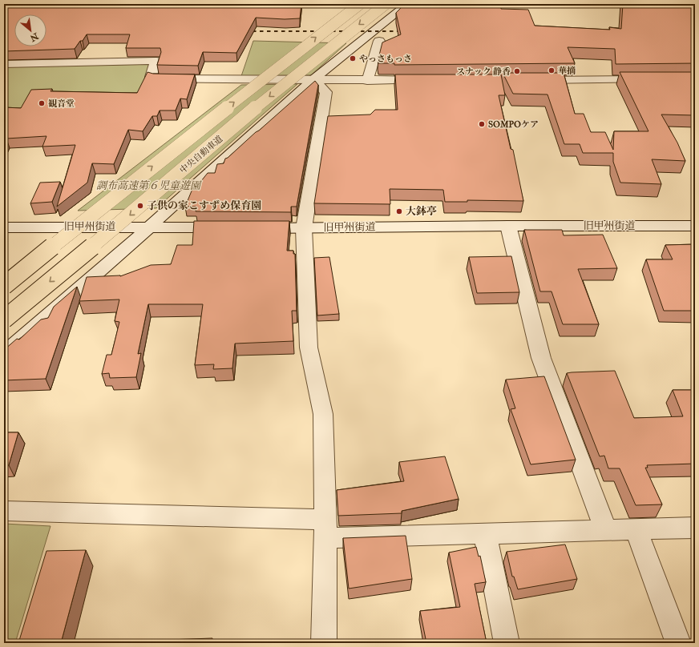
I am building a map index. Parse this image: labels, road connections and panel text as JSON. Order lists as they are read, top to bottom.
{
  "streets": {
    "highway": ["中央自動車道"],
    "street": ["旧甲州街道"]
  },
  "parks": ["調布高速第６児童遊園"],
  "places": [
    "やっさもっさ",
    "華摘",
    "スナック 静香",
    "観音堂",
    "SOMPOケア",
    "子供の家こすずめ保育園",
    "大鉢亭"
  ],
  "north": "bottom right"
}
